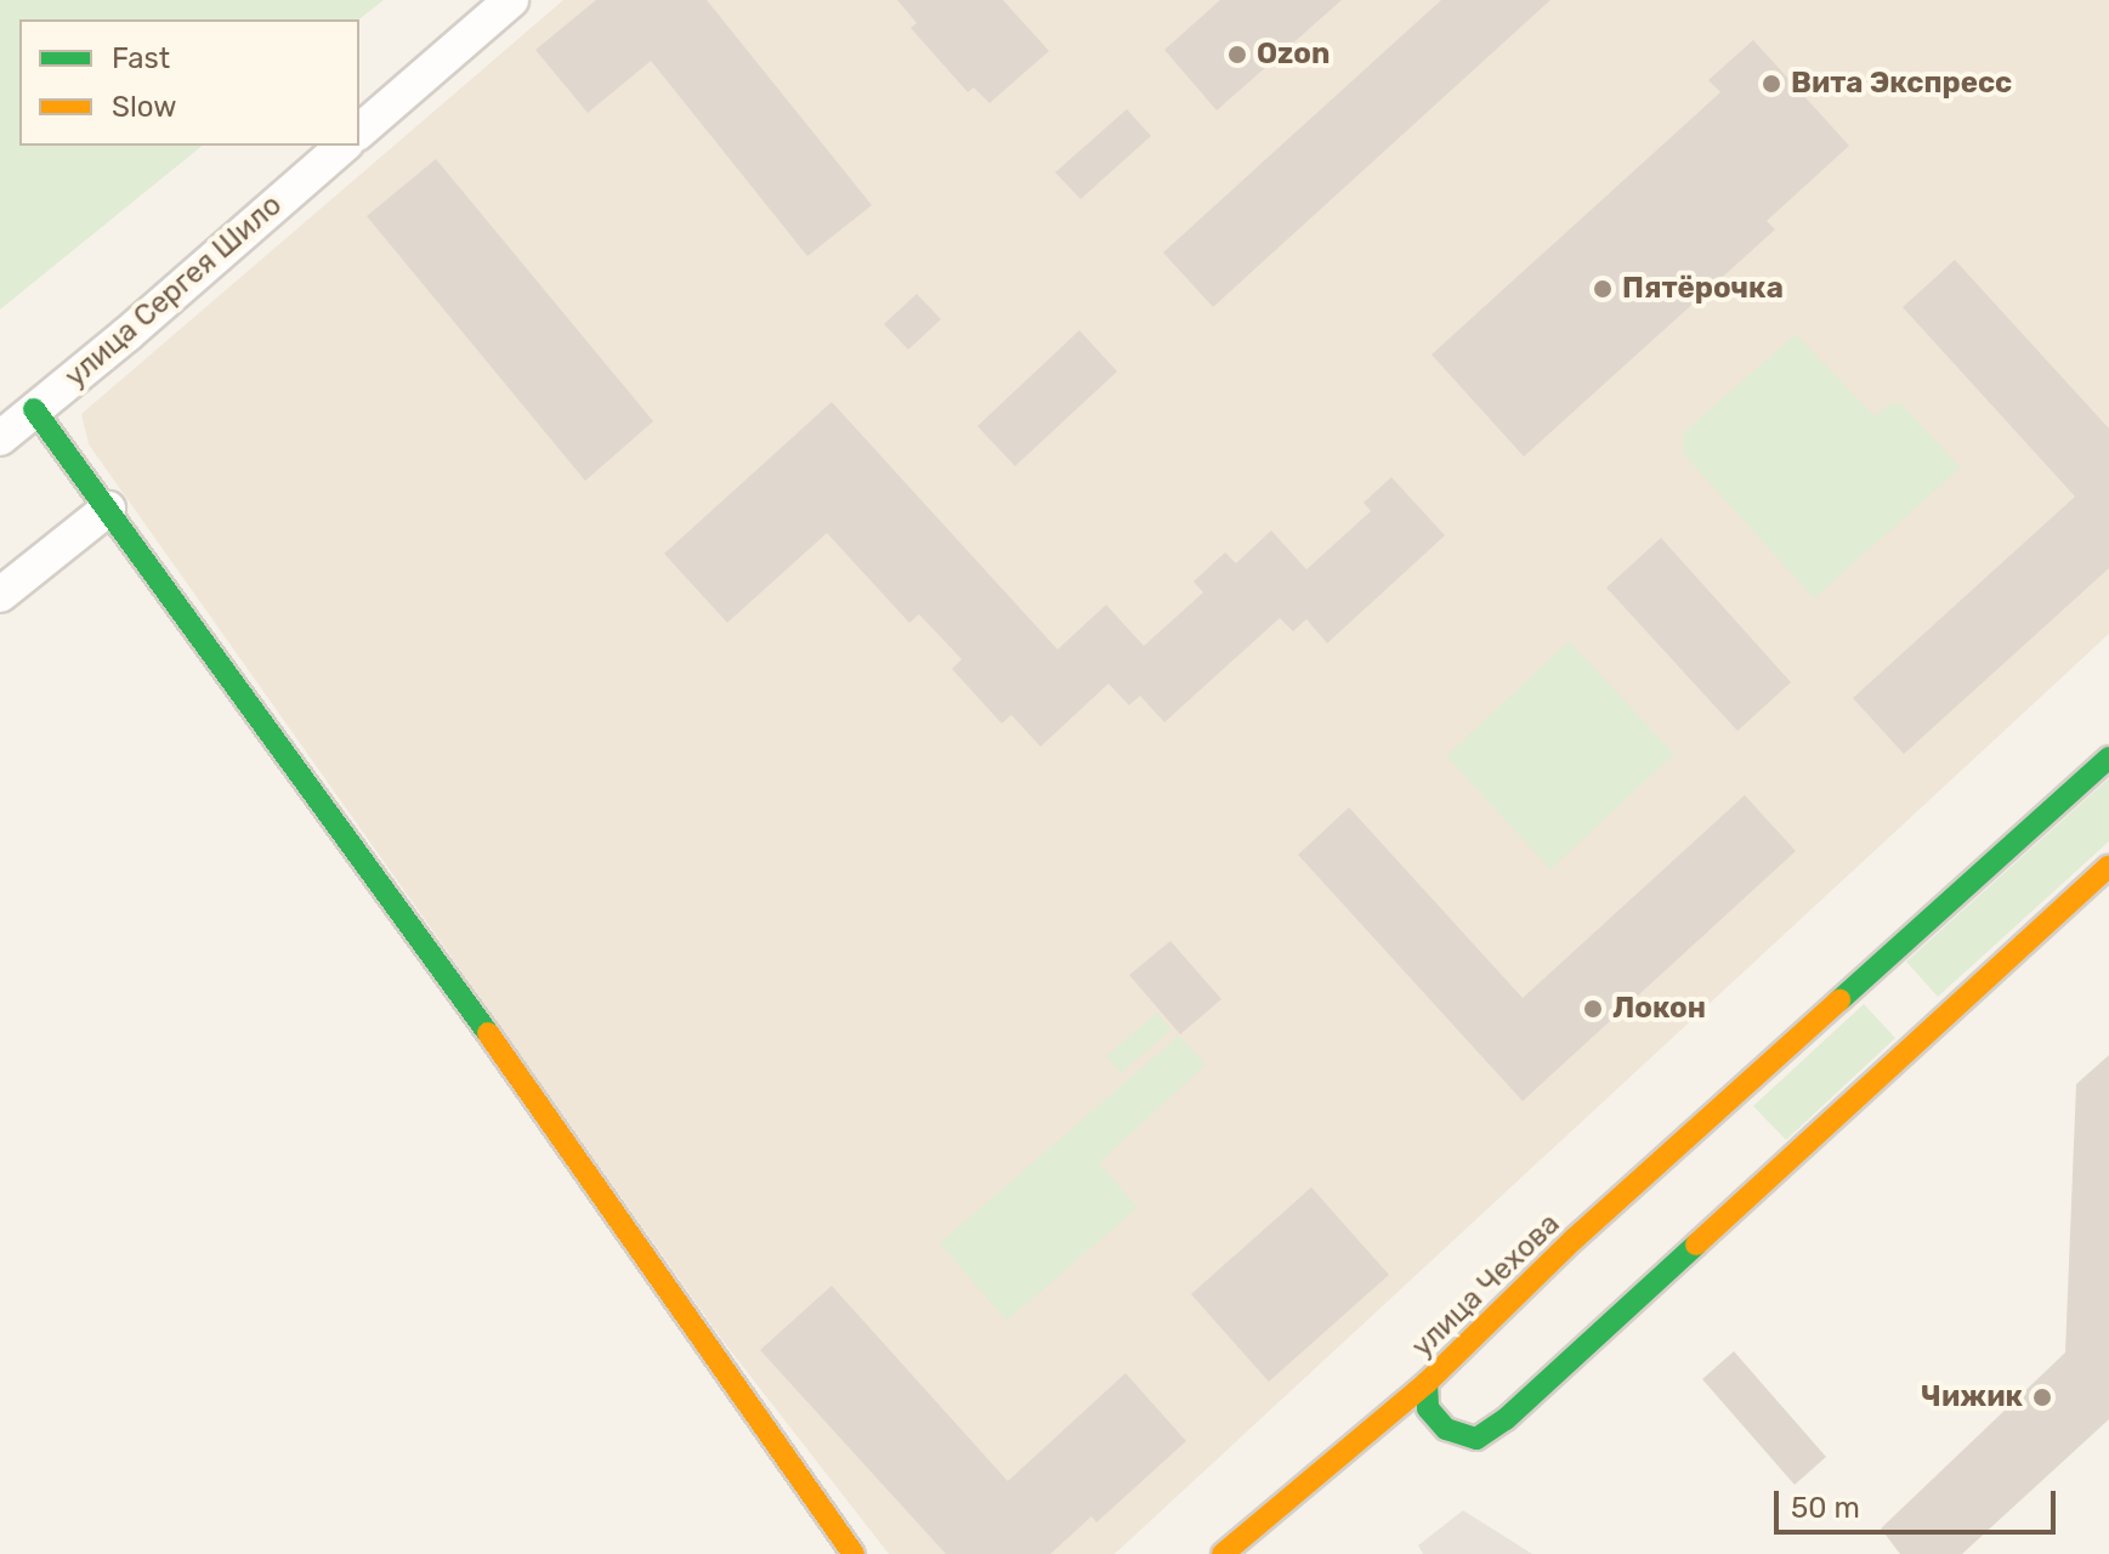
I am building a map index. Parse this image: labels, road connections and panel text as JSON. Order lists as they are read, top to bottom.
{
  "streets": {
    "street": ["улица Сергея Шило", "улица Чехова"]
  },
  "places": [
    "Ozon",
    "Вита Экспресс",
    "Пятёрочка",
    "Локон",
    "Чижик"
  ],
  "legend": ["Fast", "Slow"],
  "scale_bar": "50 m"
}
